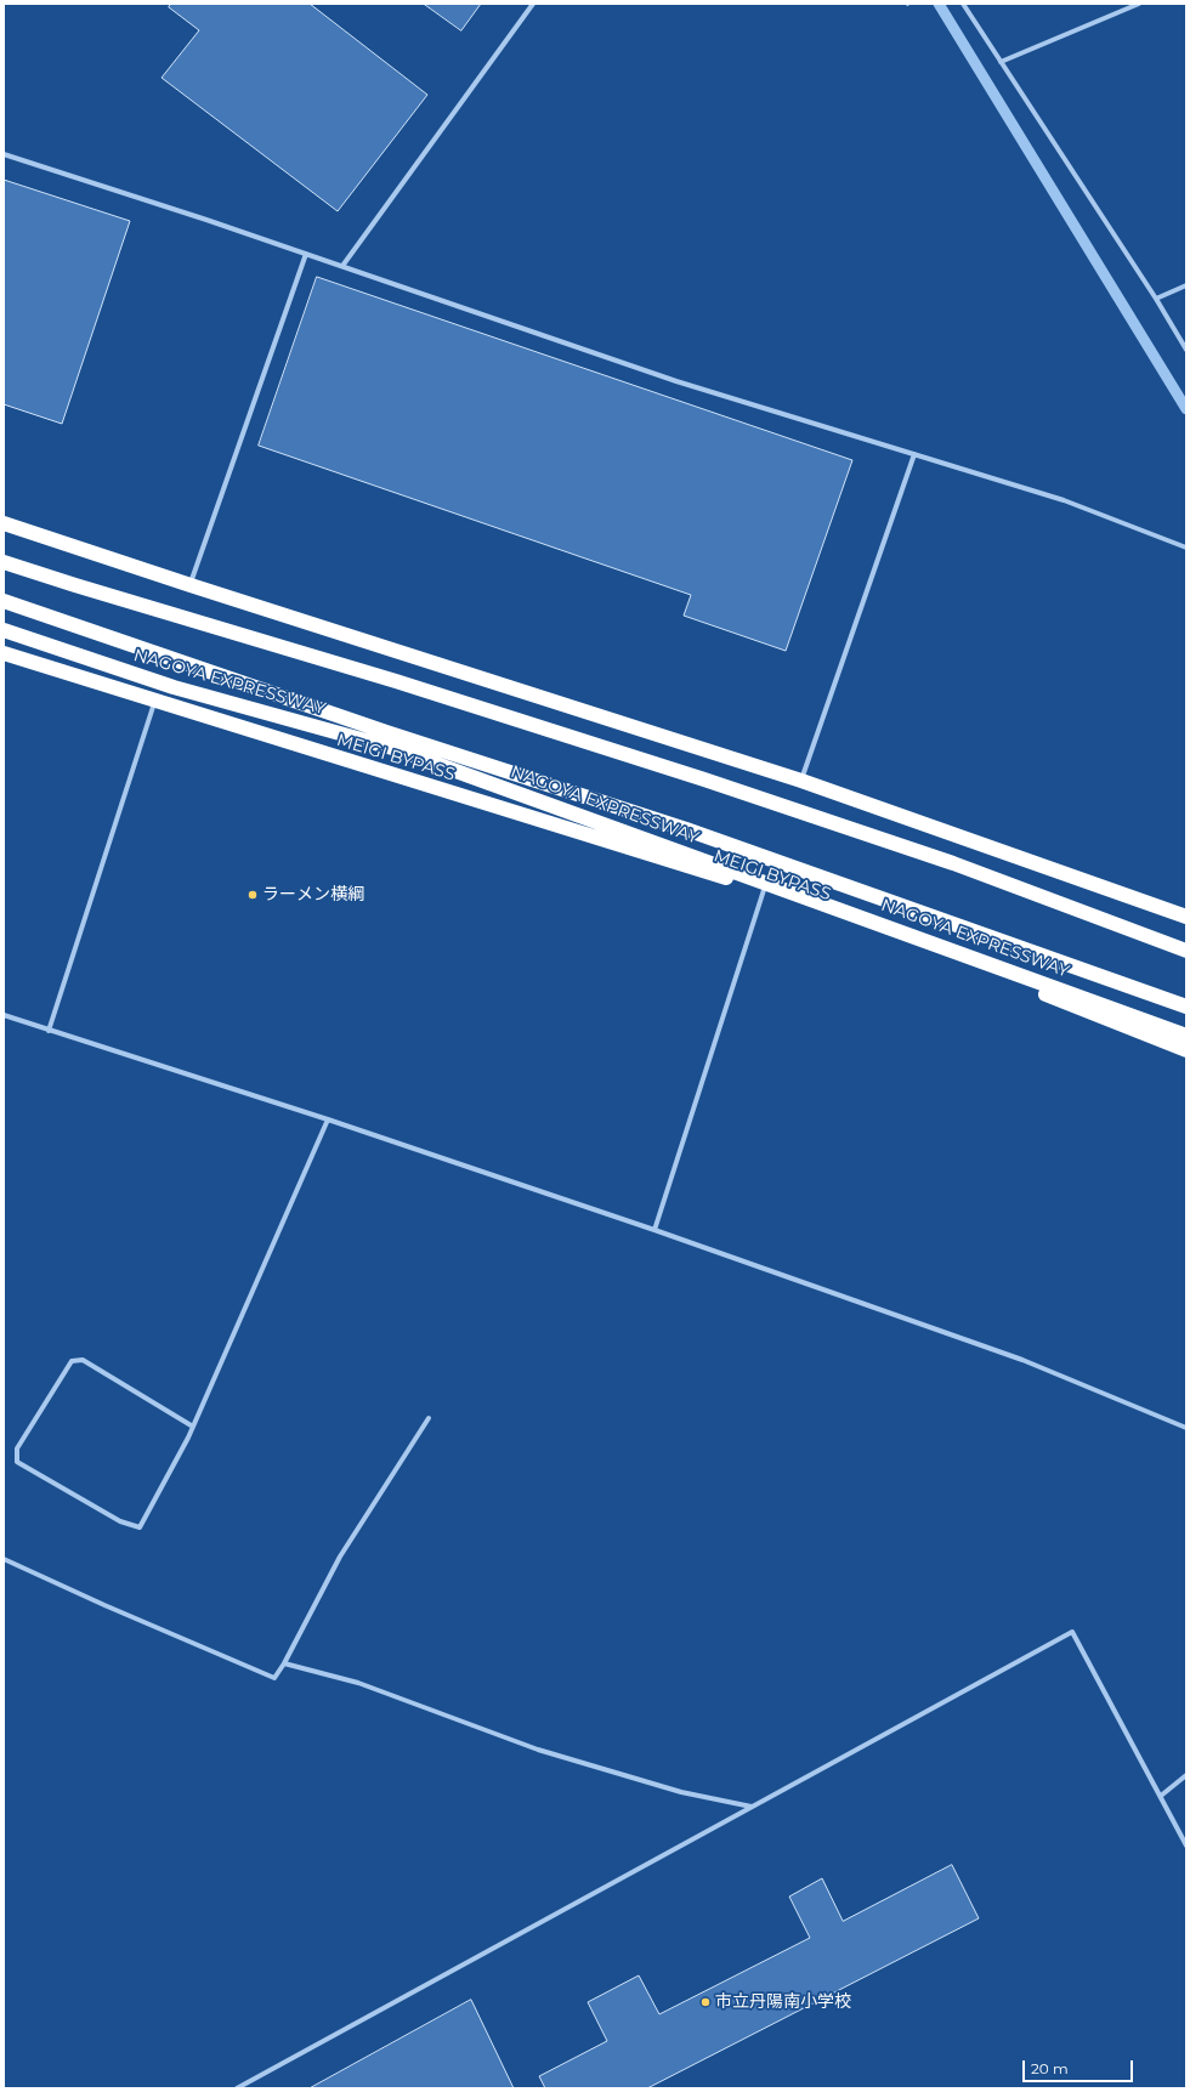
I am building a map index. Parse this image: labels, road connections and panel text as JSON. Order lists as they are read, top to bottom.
{
  "streets": {
    "highway": ["NAGOYA EXPRESSWAY", "MEIGI BYPASS"]
  },
  "places": ["ラーメン横綱", "市立丹陽南小学校"],
  "scale_bar": "20 m"
}
